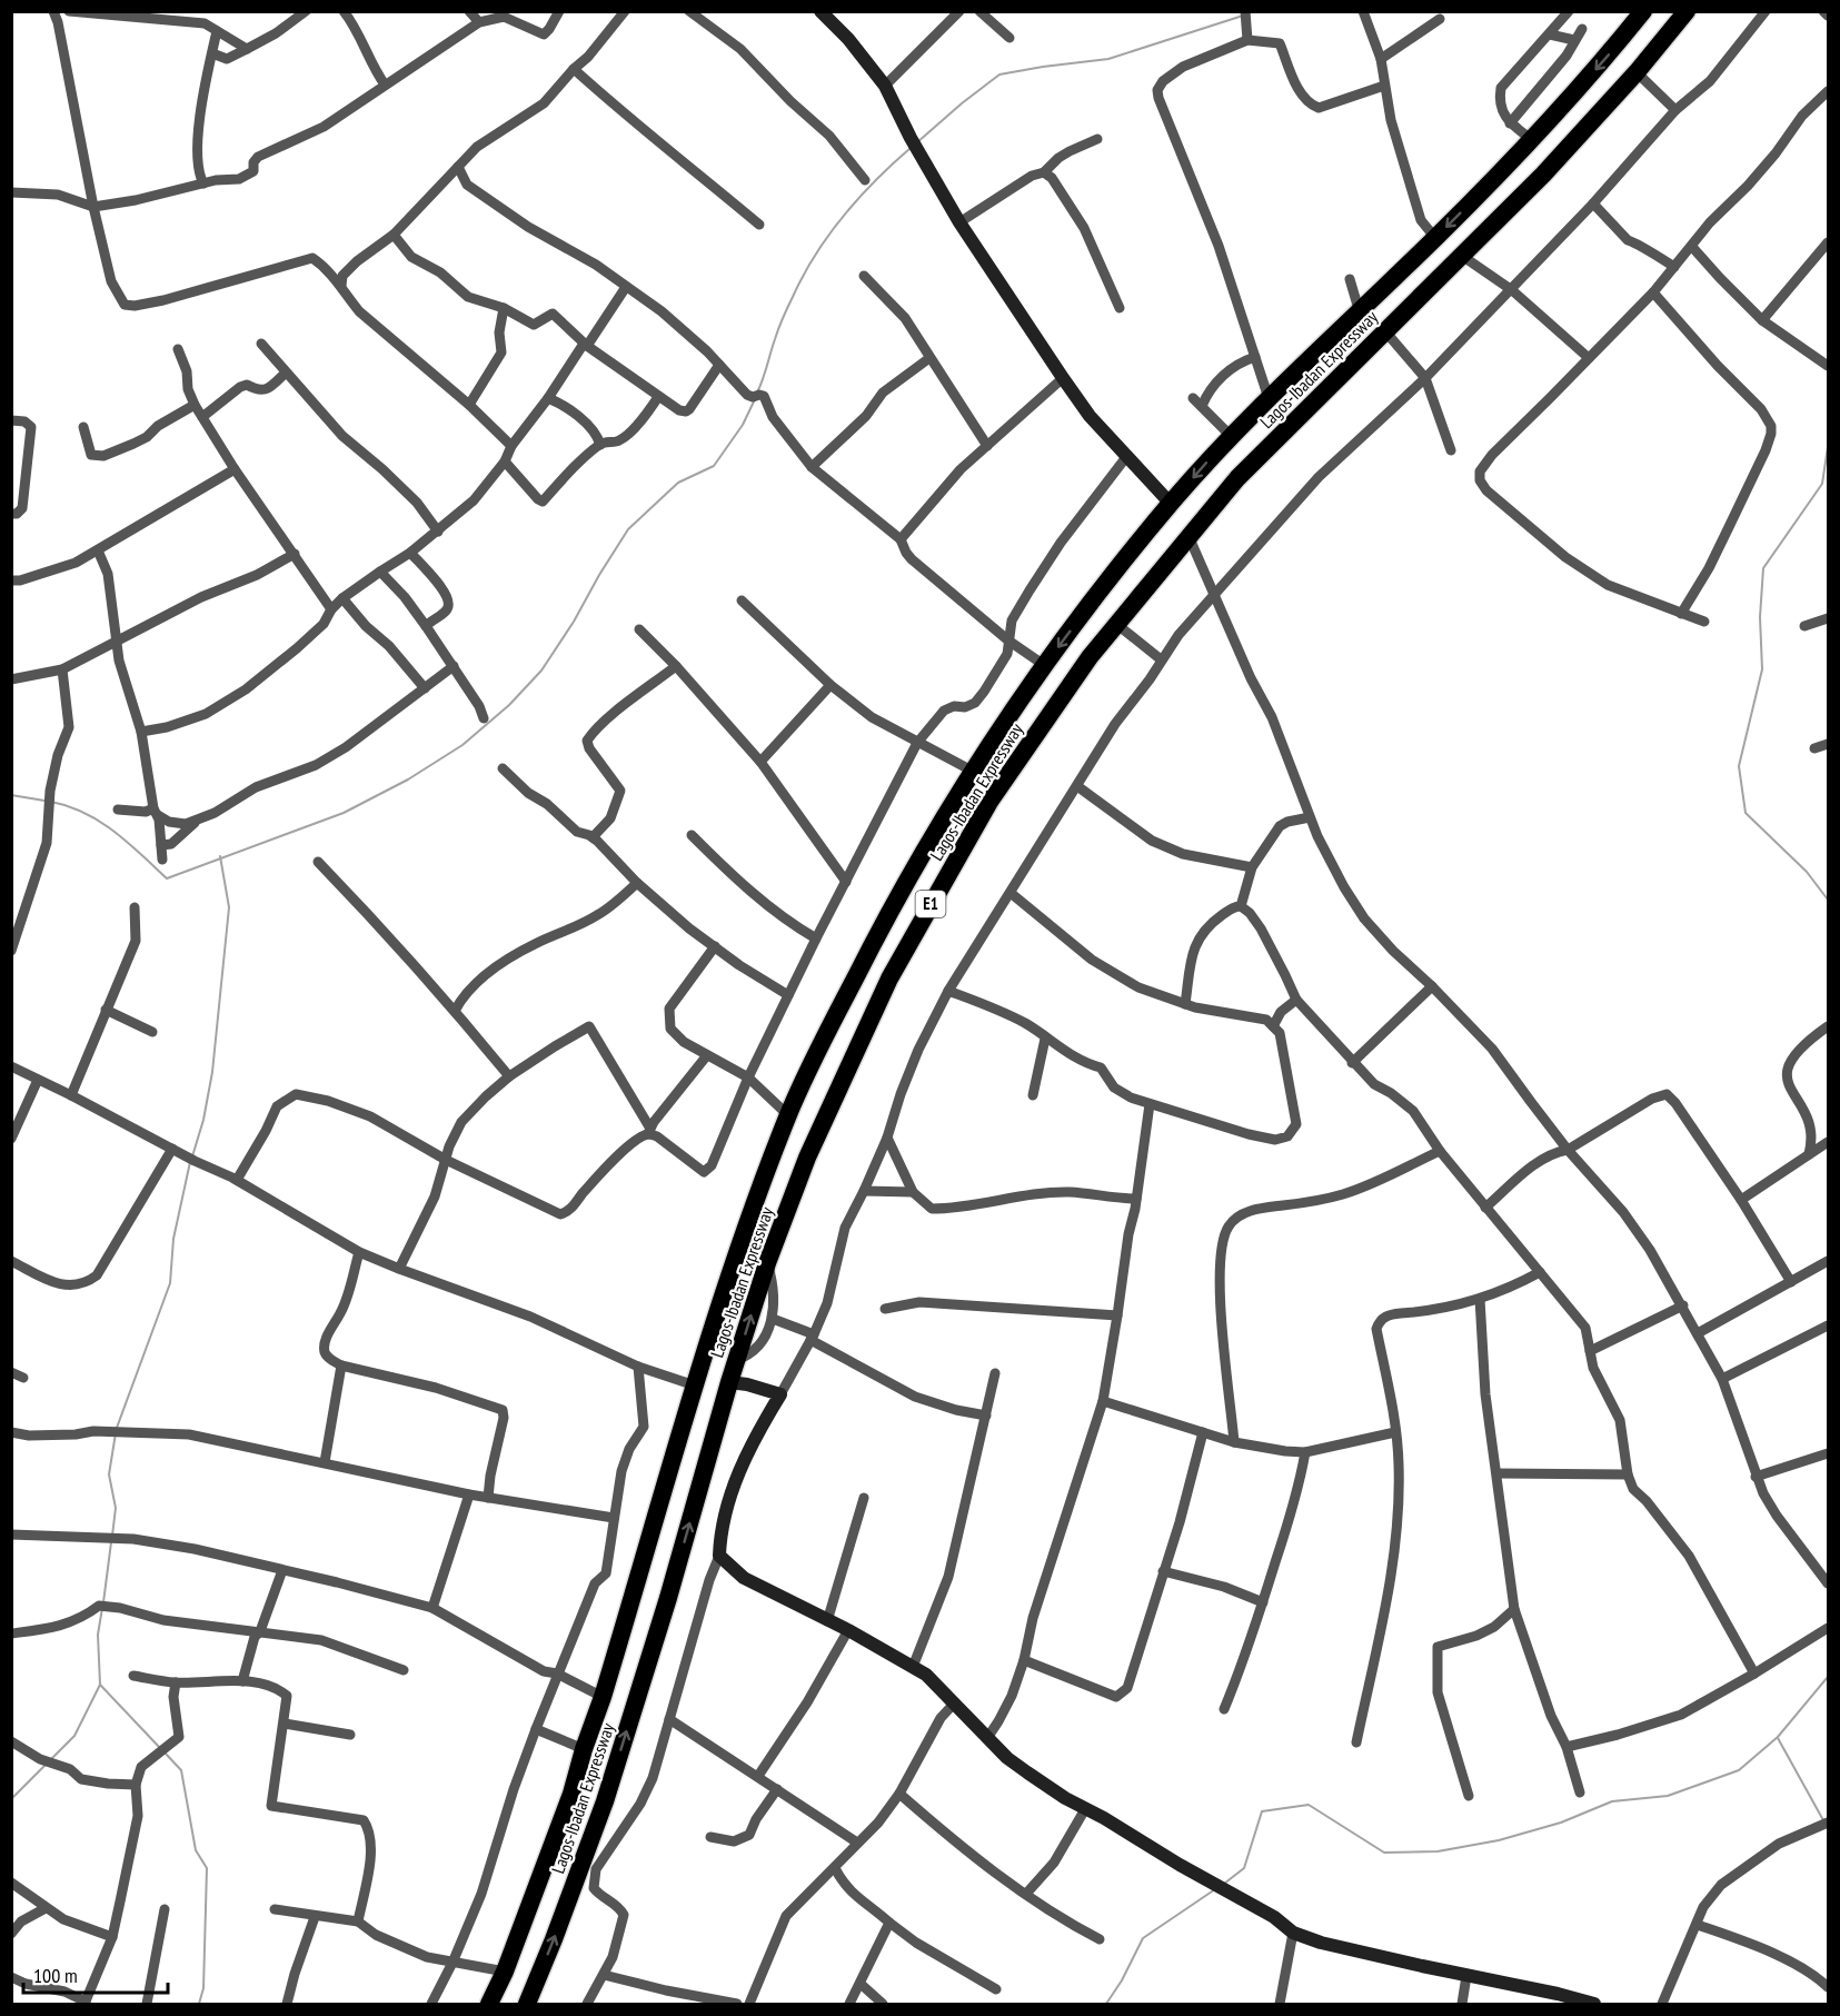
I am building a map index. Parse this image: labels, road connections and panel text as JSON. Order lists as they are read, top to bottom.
{
  "streets": {
    "highway": ["Lagos-Ibadan Expressway", "E1"]
  },
  "scale_bar": "100 m"
}
